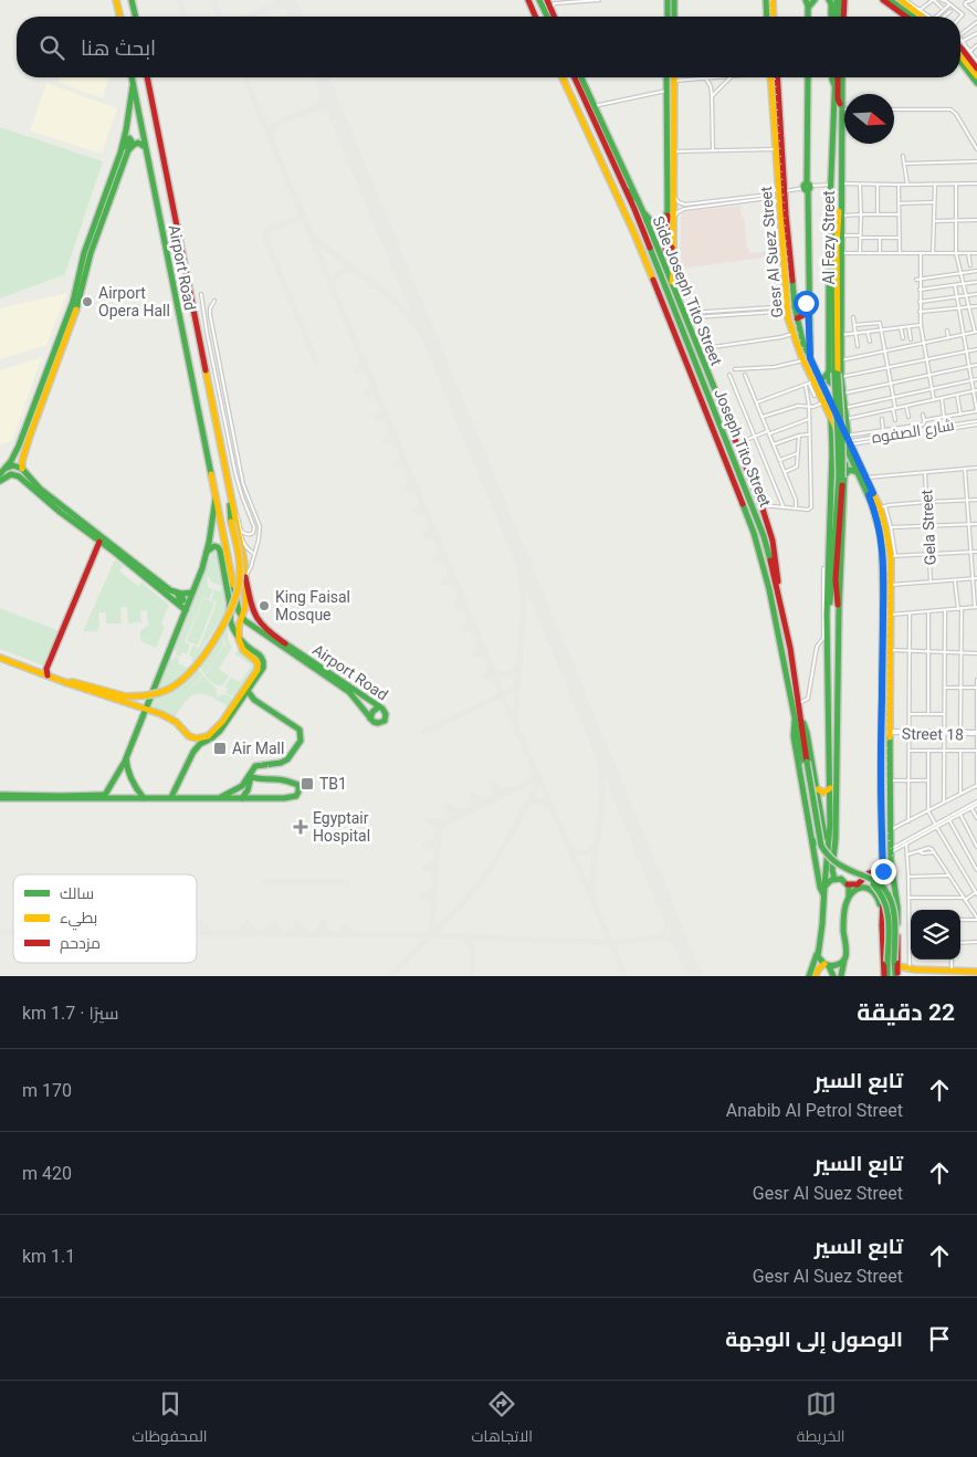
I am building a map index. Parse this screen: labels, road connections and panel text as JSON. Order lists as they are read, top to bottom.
{
  "streets": {
    "main road": [
      "Al Fezy Street",
      "Gesr Al Suez Street",
      "Airport Road",
      "Side Joseph Tito Street",
      "Joseph Tito Street"
    ],
    "street": ["شارع الصفوه", "Gela Street", "Street 18"]
  },
  "crossings": [
    ["Gesr Al Suez Street", "شارع الصفوه"],
    ["Gesr Al Suez Street", "Street 18"],
    ["Side Joseph Tito Street", "Joseph Tito Street"]
  ],
  "places": {
    "other": ["Airport Opera Hall", "King Faisal Mosque"],
    "transit": ["Air Mall", "TB1"],
    "health": ["Egyptair Hospital"]
  },
  "legend": ["سالك", "بطيء", "مزدحم"],
  "north": "right",
  "page": {
    "search": "ابحث هنا",
    "heading": ["22 دقيقة", "سيرًا · 1.7 km"],
    "list": [
      ["تابع السير", "Anabib Al Petrol Street", "170 m"],
      ["تابع السير", "Gesr Al Suez Street", "420 m"],
      ["تابع السير", "Gesr Al Suez Street", "1.1 km"],
      "الوصول إلى الوجهة"
    ],
    "nav": ["الخريطة", "الاتجاهات", "المحفوظات"]
  }
}
